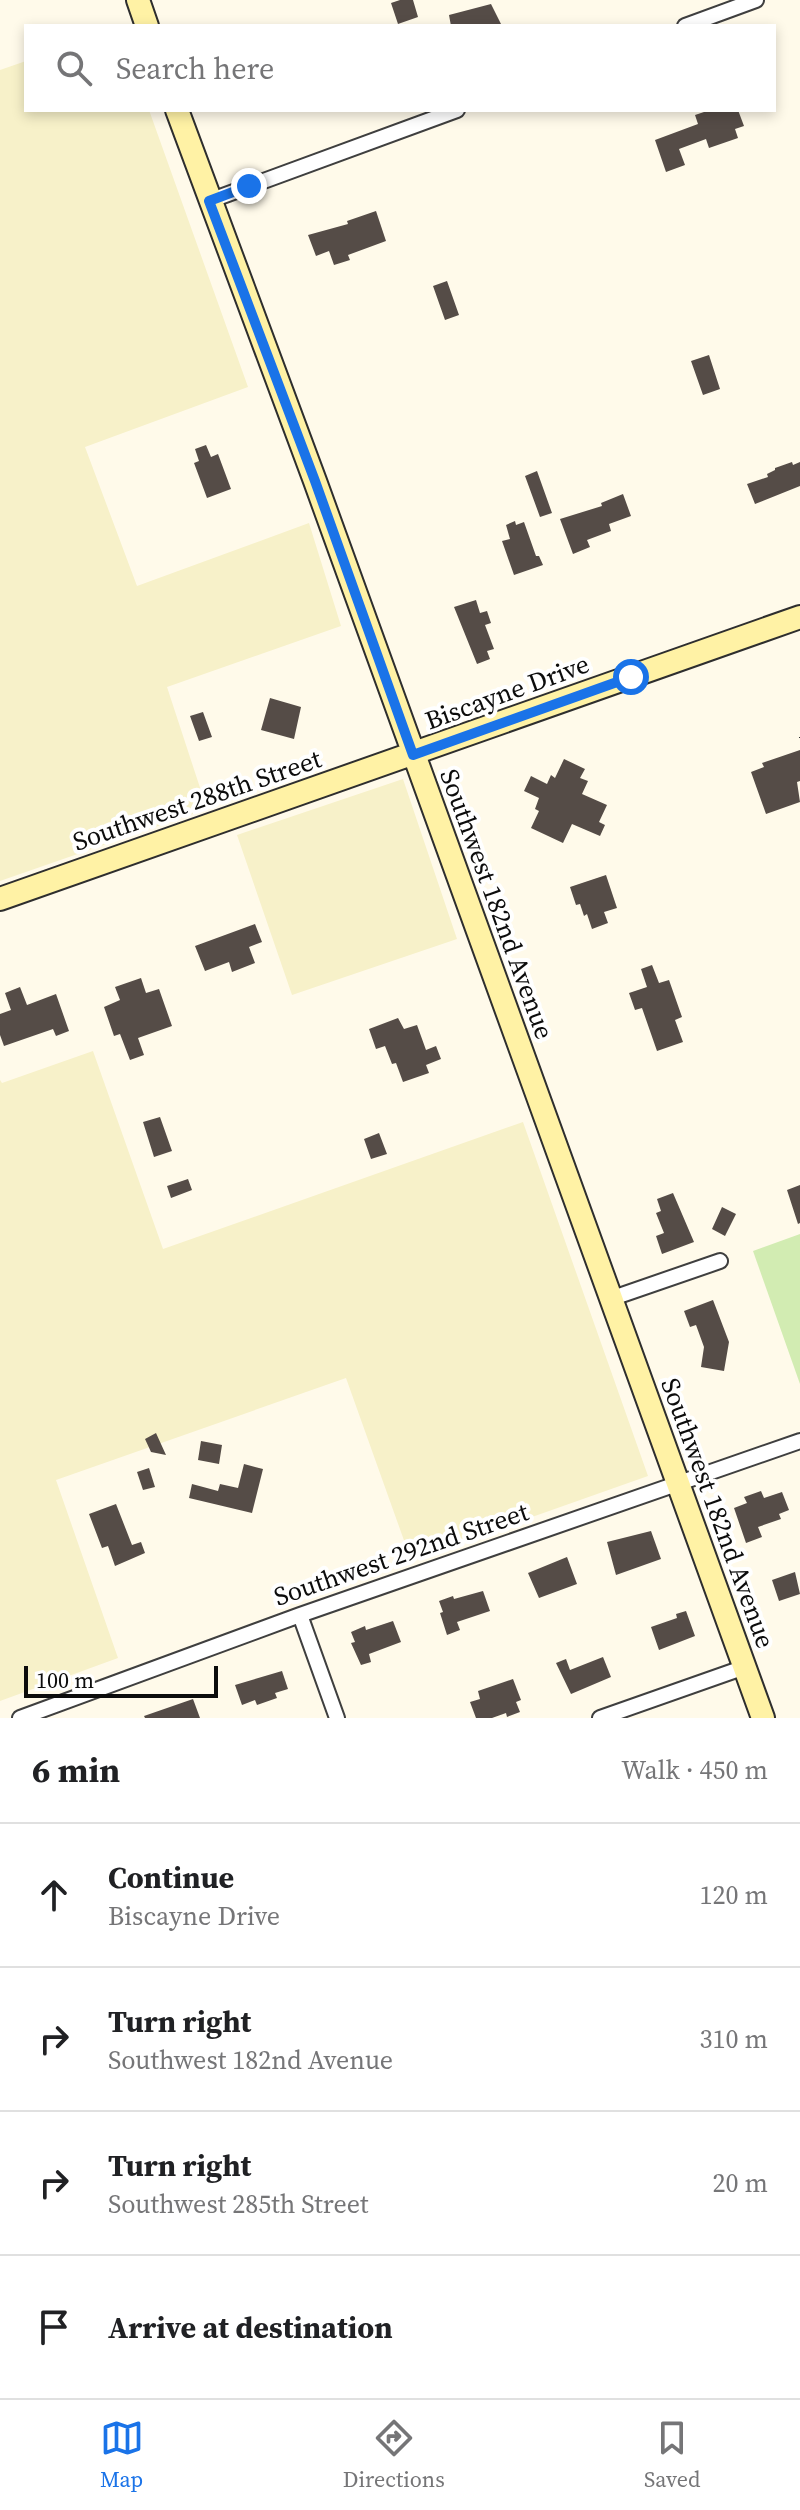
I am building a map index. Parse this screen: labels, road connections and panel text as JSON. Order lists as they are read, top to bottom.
{
  "streets": {
    "street": [
      "Biscayne Drive",
      "Southwest 288th Street",
      "Southwest 182nd Avenue",
      "Southwest 292nd Street"
    ]
  },
  "crossings": [
    ["Biscayne Drive", "Southwest 288th Street"],
    ["Biscayne Drive", "Southwest 182nd Avenue"],
    ["Southwest 288th Street", "Southwest 182nd Avenue"],
    ["Southwest 182nd Avenue", "Southwest 292nd Street"]
  ],
  "scale_bar": "100 m",
  "page": {
    "search": "Search here",
    "scale": "100 m",
    "heading": ["6 min", "Walk · 450 m"],
    "list": [
      ["Continue", "Biscayne Drive", "120 m"],
      ["Turn right", "Southwest 182nd Avenue", "310 m"],
      ["Turn right", "Southwest 285th Street", "20 m"],
      "Arrive at destination"
    ],
    "nav": ["Map", "Directions", "Saved"]
  }
}
